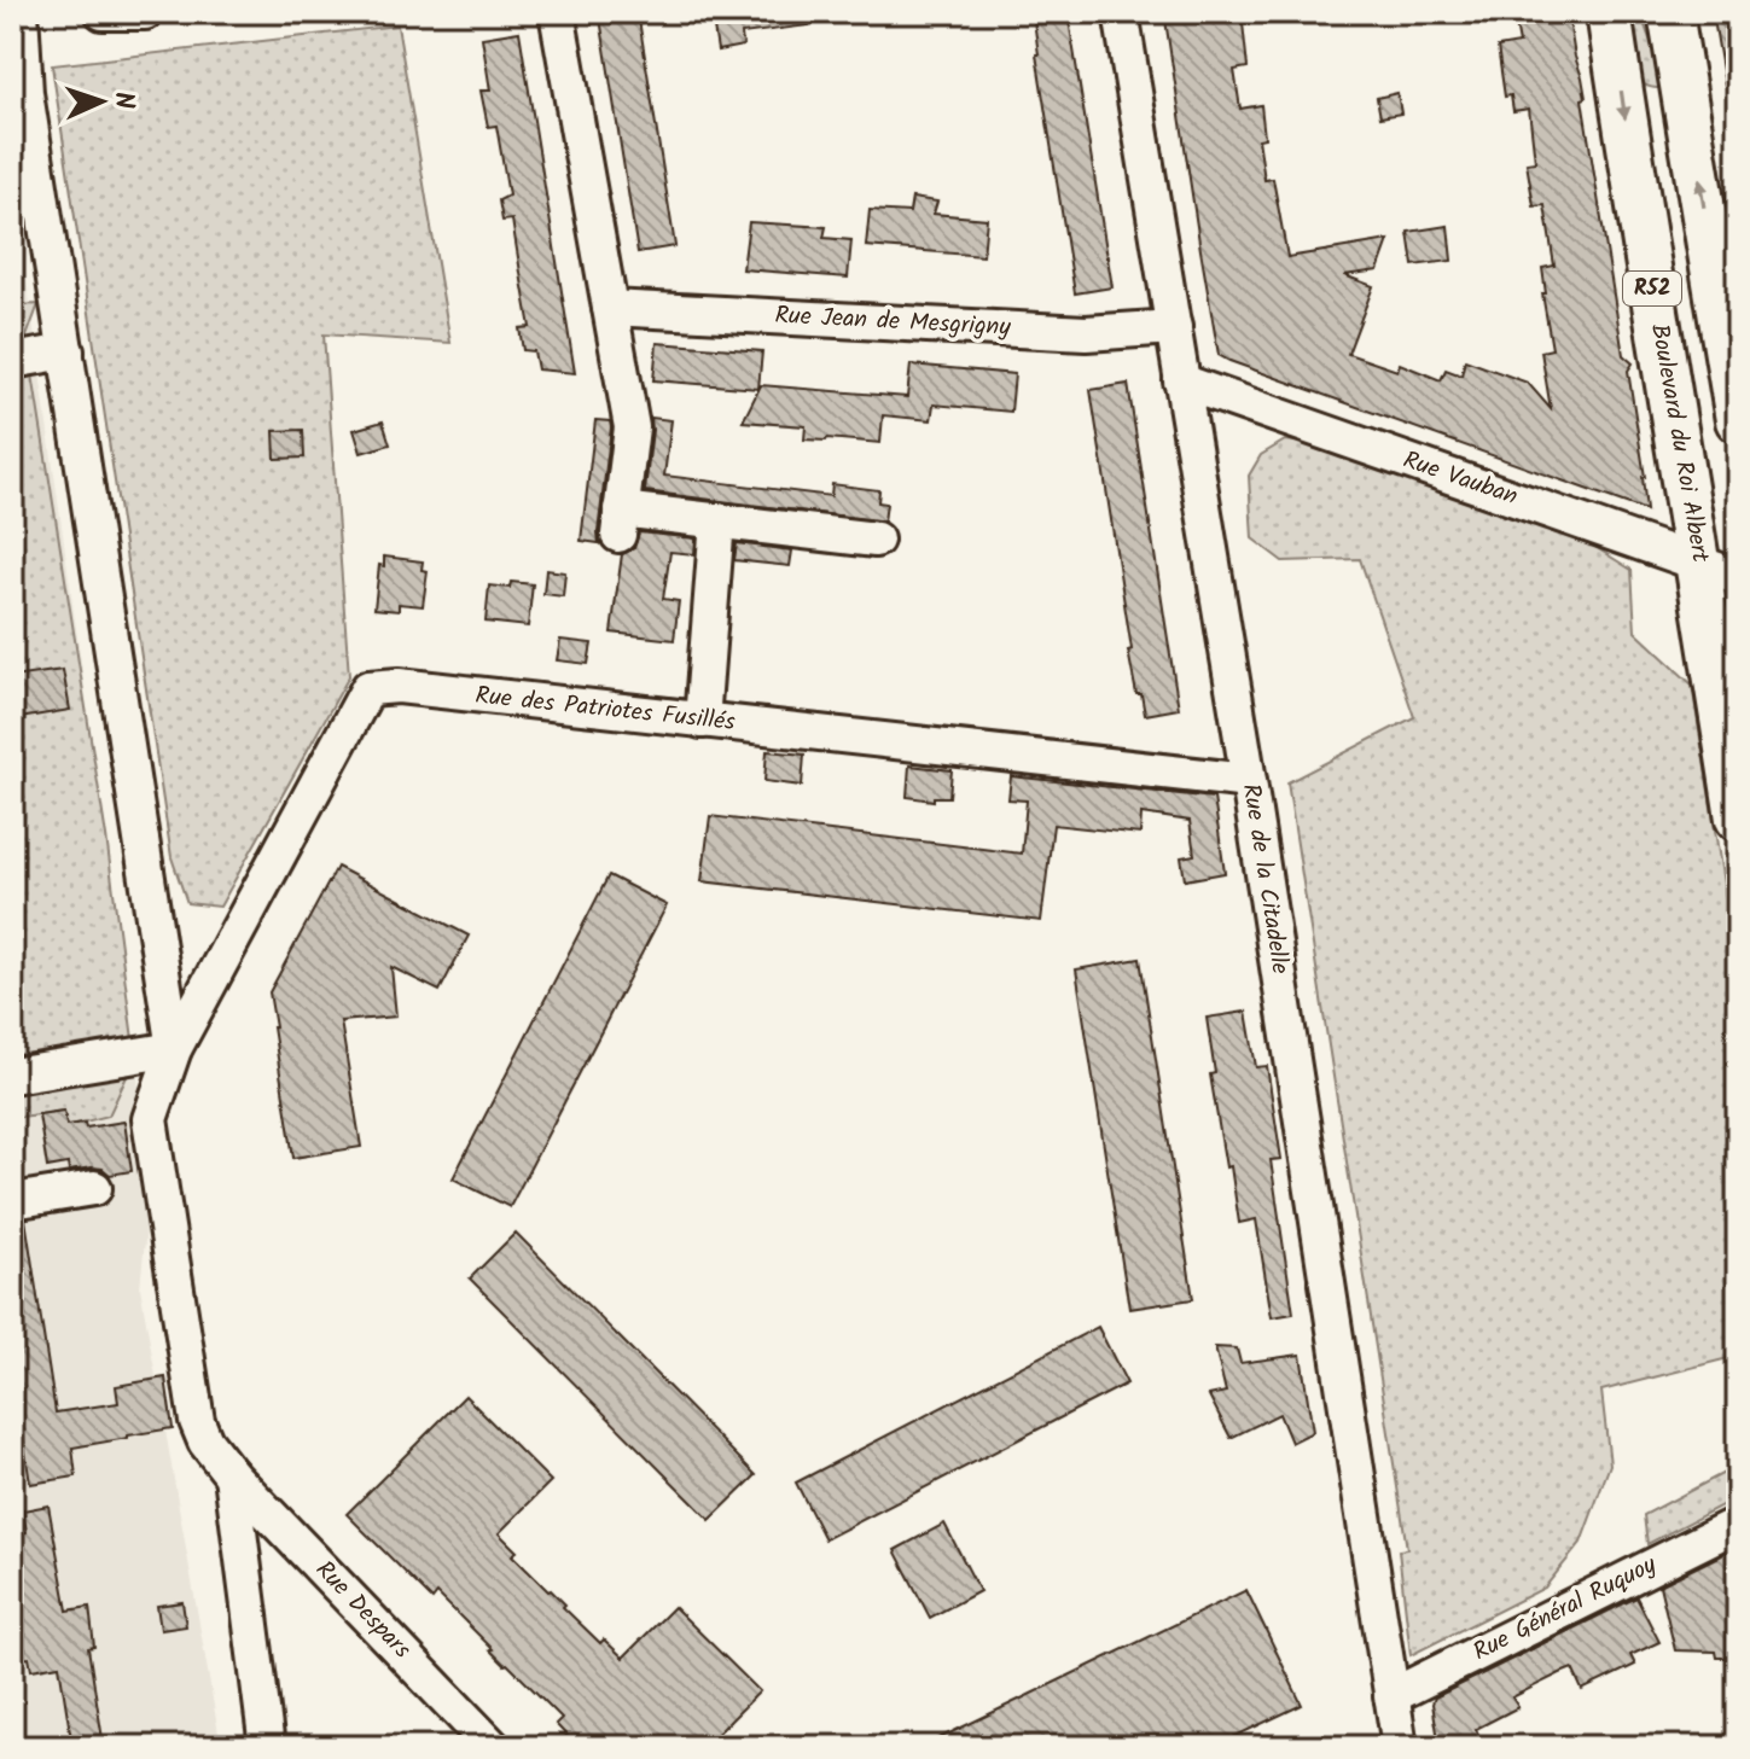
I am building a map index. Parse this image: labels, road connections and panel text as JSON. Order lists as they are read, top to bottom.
{
  "streets": {
    "main road": ["R52", "Boulevard du Roi Albert"],
    "street": [
      "Rue Jean de Mesgrigny",
      "Rue Vauban",
      "Rue des Patriotes Fusillés",
      "Rue de la Citadelle",
      "Rue Général Ruquoy",
      "Rue Despars"
    ]
  },
  "crossings": [
    ["Rue Jean de Mesgrigny", "Rue de la Citadelle"],
    ["Boulevard du Roi Albert", "Rue Vauban"],
    ["Rue Vauban", "Rue de la Citadelle"],
    ["Rue des Patriotes Fusillés", "Rue de la Citadelle"],
    ["Rue des Patriotes Fusillés", "Rue Despars"],
    ["Rue de la Citadelle", "Rue Général Ruquoy"]
  ],
  "north": "right"
}
